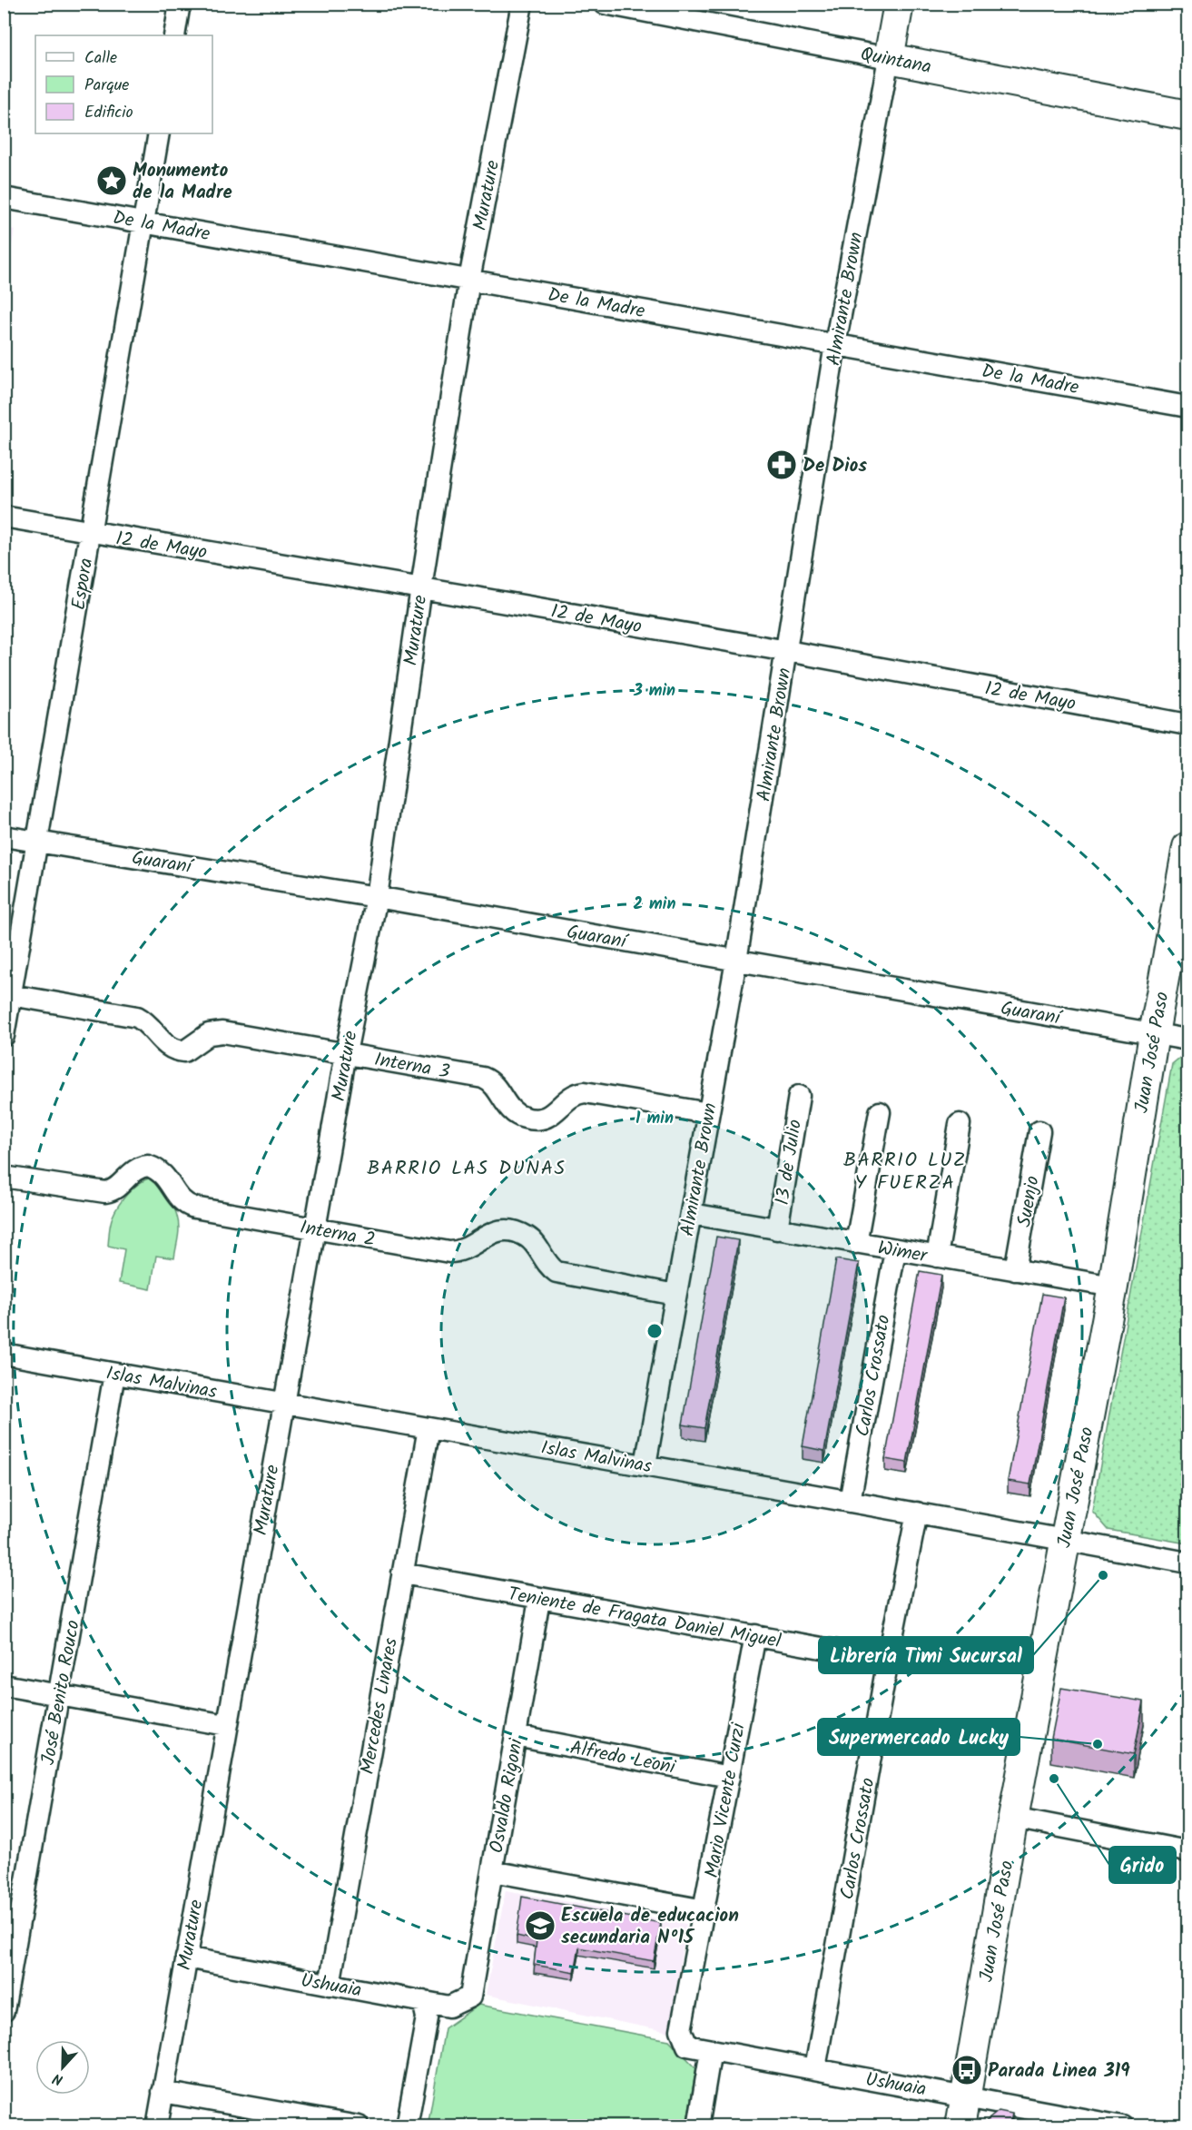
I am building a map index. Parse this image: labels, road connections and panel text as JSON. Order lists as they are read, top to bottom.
{
  "streets": {
    "main road": ["Quintana", "Almirante Brown", "Juan José Paso"],
    "street": [
      "Murature",
      "De la Madre",
      "12 de Mayo",
      "Espora",
      "Guaraní",
      "Interna 3",
      "13 de Julio",
      "Suenjo",
      "Interna 2",
      "Wimer",
      "Carlos Crossato",
      "Islas Malvinas",
      "Teniente de Fragata Daniel Miguel",
      "José Benito Rouco",
      "Mercedes Linares",
      "Alfredo Leoni",
      "Osvaldo Rigoni",
      "Mario Vicente Curzi",
      "Ushuaia"
    ]
  },
  "crossings": [
    ["Quintana", "Almirante Brown"],
    ["Murature", "De la Madre"],
    ["Murature", "12 de Mayo"],
    ["Murature", "Guaraní"],
    ["Murature", "Interna 3"],
    ["Murature", "Interna 2"],
    ["Murature", "Islas Malvinas"],
    ["Murature", "Ushuaia"],
    ["De la Madre", "Almirante Brown"],
    ["De la Madre", "Espora"],
    ["Almirante Brown", "12 de Mayo"],
    ["Almirante Brown", "Guaraní"],
    ["Almirante Brown", "Interna 3"],
    ["Almirante Brown", "Interna 2"],
    ["Almirante Brown", "Wimer"],
    ["Almirante Brown", "Islas Malvinas"],
    ["12 de Mayo", "Espora"],
    ["Espora", "Guaraní"],
    ["Espora", "Interna 3"],
    ["Guaraní", "Juan José Paso"],
    ["Juan José Paso", "Wimer"],
    ["Juan José Paso", "Islas Malvinas"],
    ["Juan José Paso", "Ushuaia"],
    ["13 de Julio", "Wimer"],
    ["Suenjo", "Wimer"],
    ["Wimer", "Carlos Crossato"],
    ["Carlos Crossato", "Islas Malvinas"],
    ["Carlos Crossato", "Teniente de Fragata Daniel Miguel"],
    ["Carlos Crossato", "Ushuaia"],
    ["Islas Malvinas", "José Benito Rouco"],
    ["Islas Malvinas", "Mercedes Linares"],
    ["Teniente de Fragata Daniel Miguel", "Mercedes Linares"],
    ["Teniente de Fragata Daniel Miguel", "Osvaldo Rigoni"],
    ["Teniente de Fragata Daniel Miguel", "Mario Vicente Curzi"],
    ["Mercedes Linares", "Ushuaia"],
    ["Alfredo Leoni", "Osvaldo Rigoni"],
    ["Alfredo Leoni", "Mario Vicente Curzi"],
    ["Osvaldo Rigoni", "Ushuaia"],
    ["Mario Vicente Curzi", "Ushuaia"]
  ],
  "districts": ["BARRIO LUZ Y FUERZA", "BARRIO LAS DUNAS"],
  "places": {
    "place": ["Monumento de la Madre"],
    "pharmacy": ["De Dios"],
    "other": ["Librería Timi Sucursal", "Supermercado Lucky", "Grido"],
    "school or university": ["Escuela de educacion secundaria Nº15"],
    "bus stop": ["Parada Linea 319"]
  },
  "legend": ["Calle", "Parque", "Edificio"],
  "north": "bottom",
  "rings": ["3 min", "2 min", "1 min"]
}
